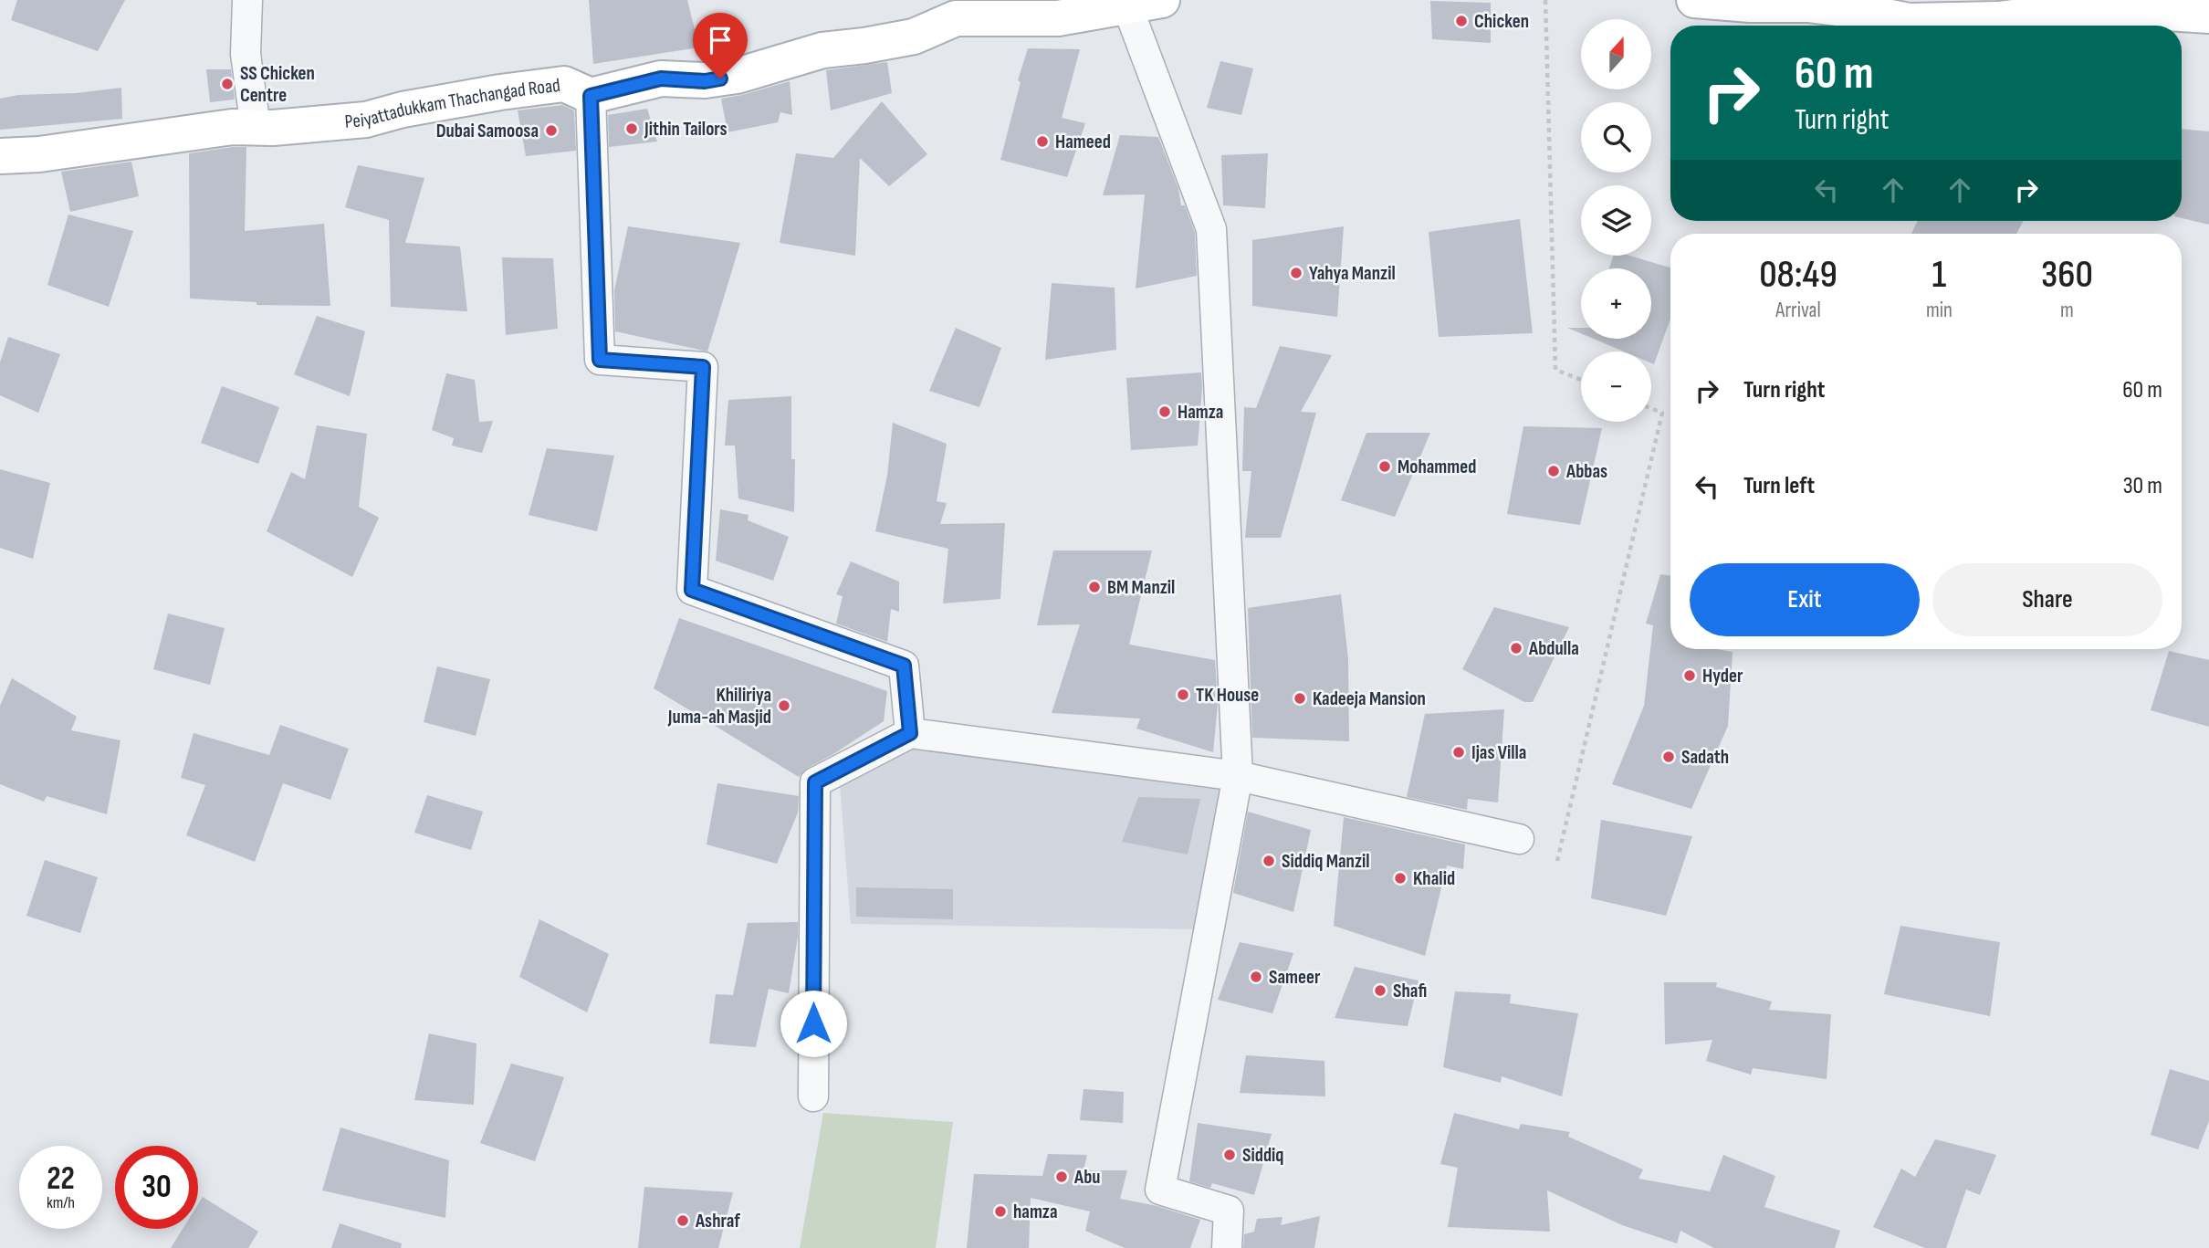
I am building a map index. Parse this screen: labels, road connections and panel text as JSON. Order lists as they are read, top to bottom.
{
  "streets": {
    "main road": ["Peiyattadukkam Thachangad Road"]
  },
  "places": [
    "Chicken",
    "SS Chicken Centre",
    "Jithin Tailors",
    "Dubai Samoosa",
    "Hameed",
    "Yahya Manzil",
    "Hamza",
    "Mohammed",
    "Abbas",
    "BM Manzil",
    "Abdulla",
    "Hyder",
    "TK House",
    "Kadeeja Mansion",
    "Khiliriya Juma-ah Masjid",
    "Ijas Villa",
    "Sadath",
    "Siddiq Manzil",
    "Khalid",
    "Sameer",
    "Shafi",
    "Siddiq",
    "Abu",
    "hamza",
    "Ashraf"
  ],
  "north": "top",
  "page": {
    "map_buttons": ["+", "−"],
    "turn": ["60 m", "Turn right"],
    "eta": [
      "08:49",
      "Arrival",
      "1",
      "min",
      "360",
      "m"
    ],
    "list": [
      {
        "name": "Turn right",
        "value": "60 m"
      },
      {
        "name": "Turn left",
        "value": "30 m"
      }
    ],
    "buttons": ["Exit", "Share"],
    "speed": "22 km/h",
    "limit": "30"
  }
}
